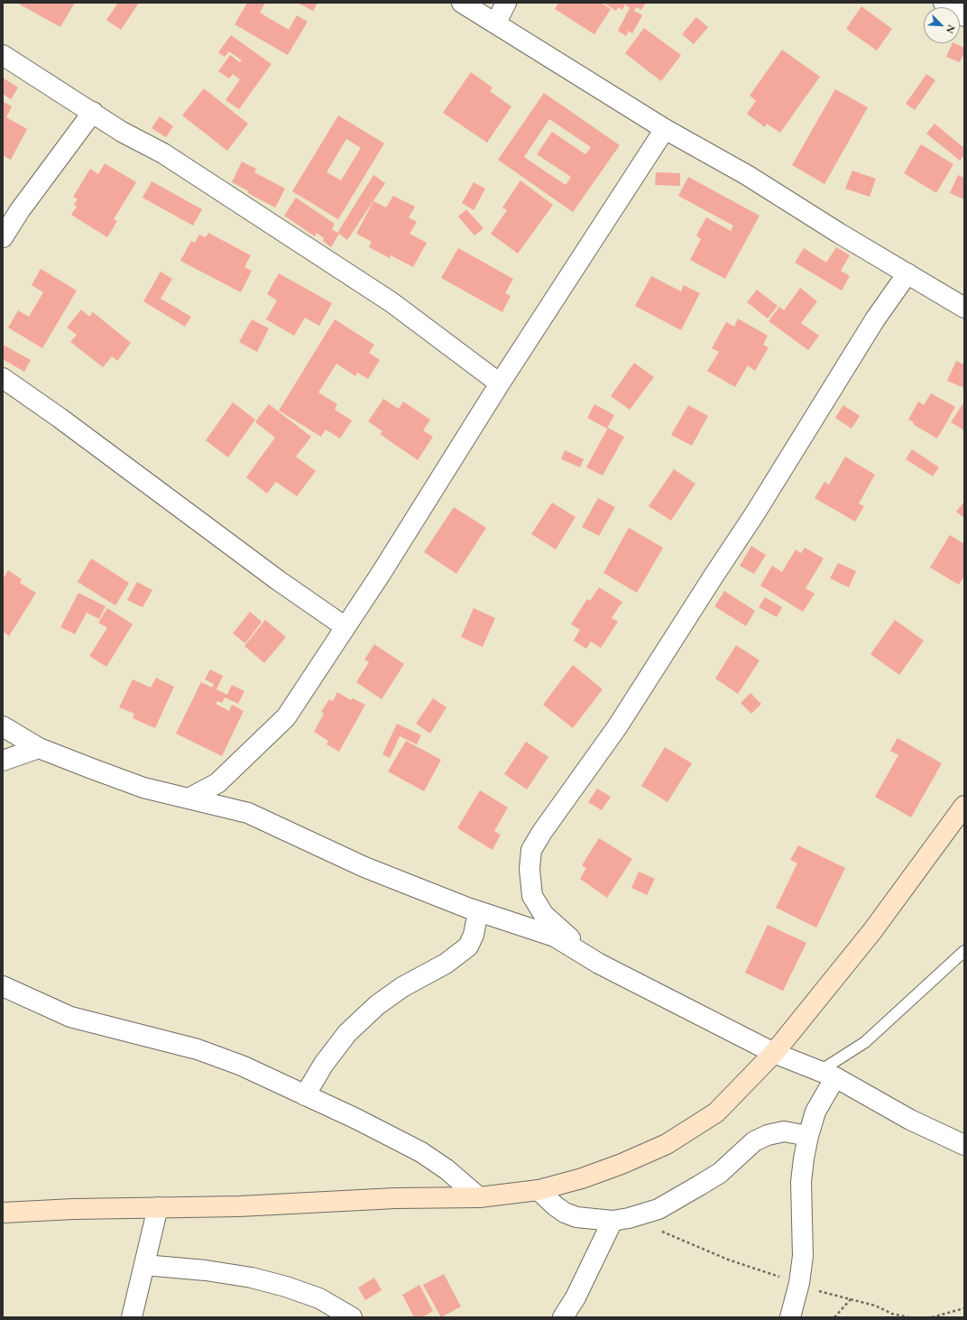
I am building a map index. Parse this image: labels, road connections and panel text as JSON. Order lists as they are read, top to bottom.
{
  "north": "bottom right"
}
